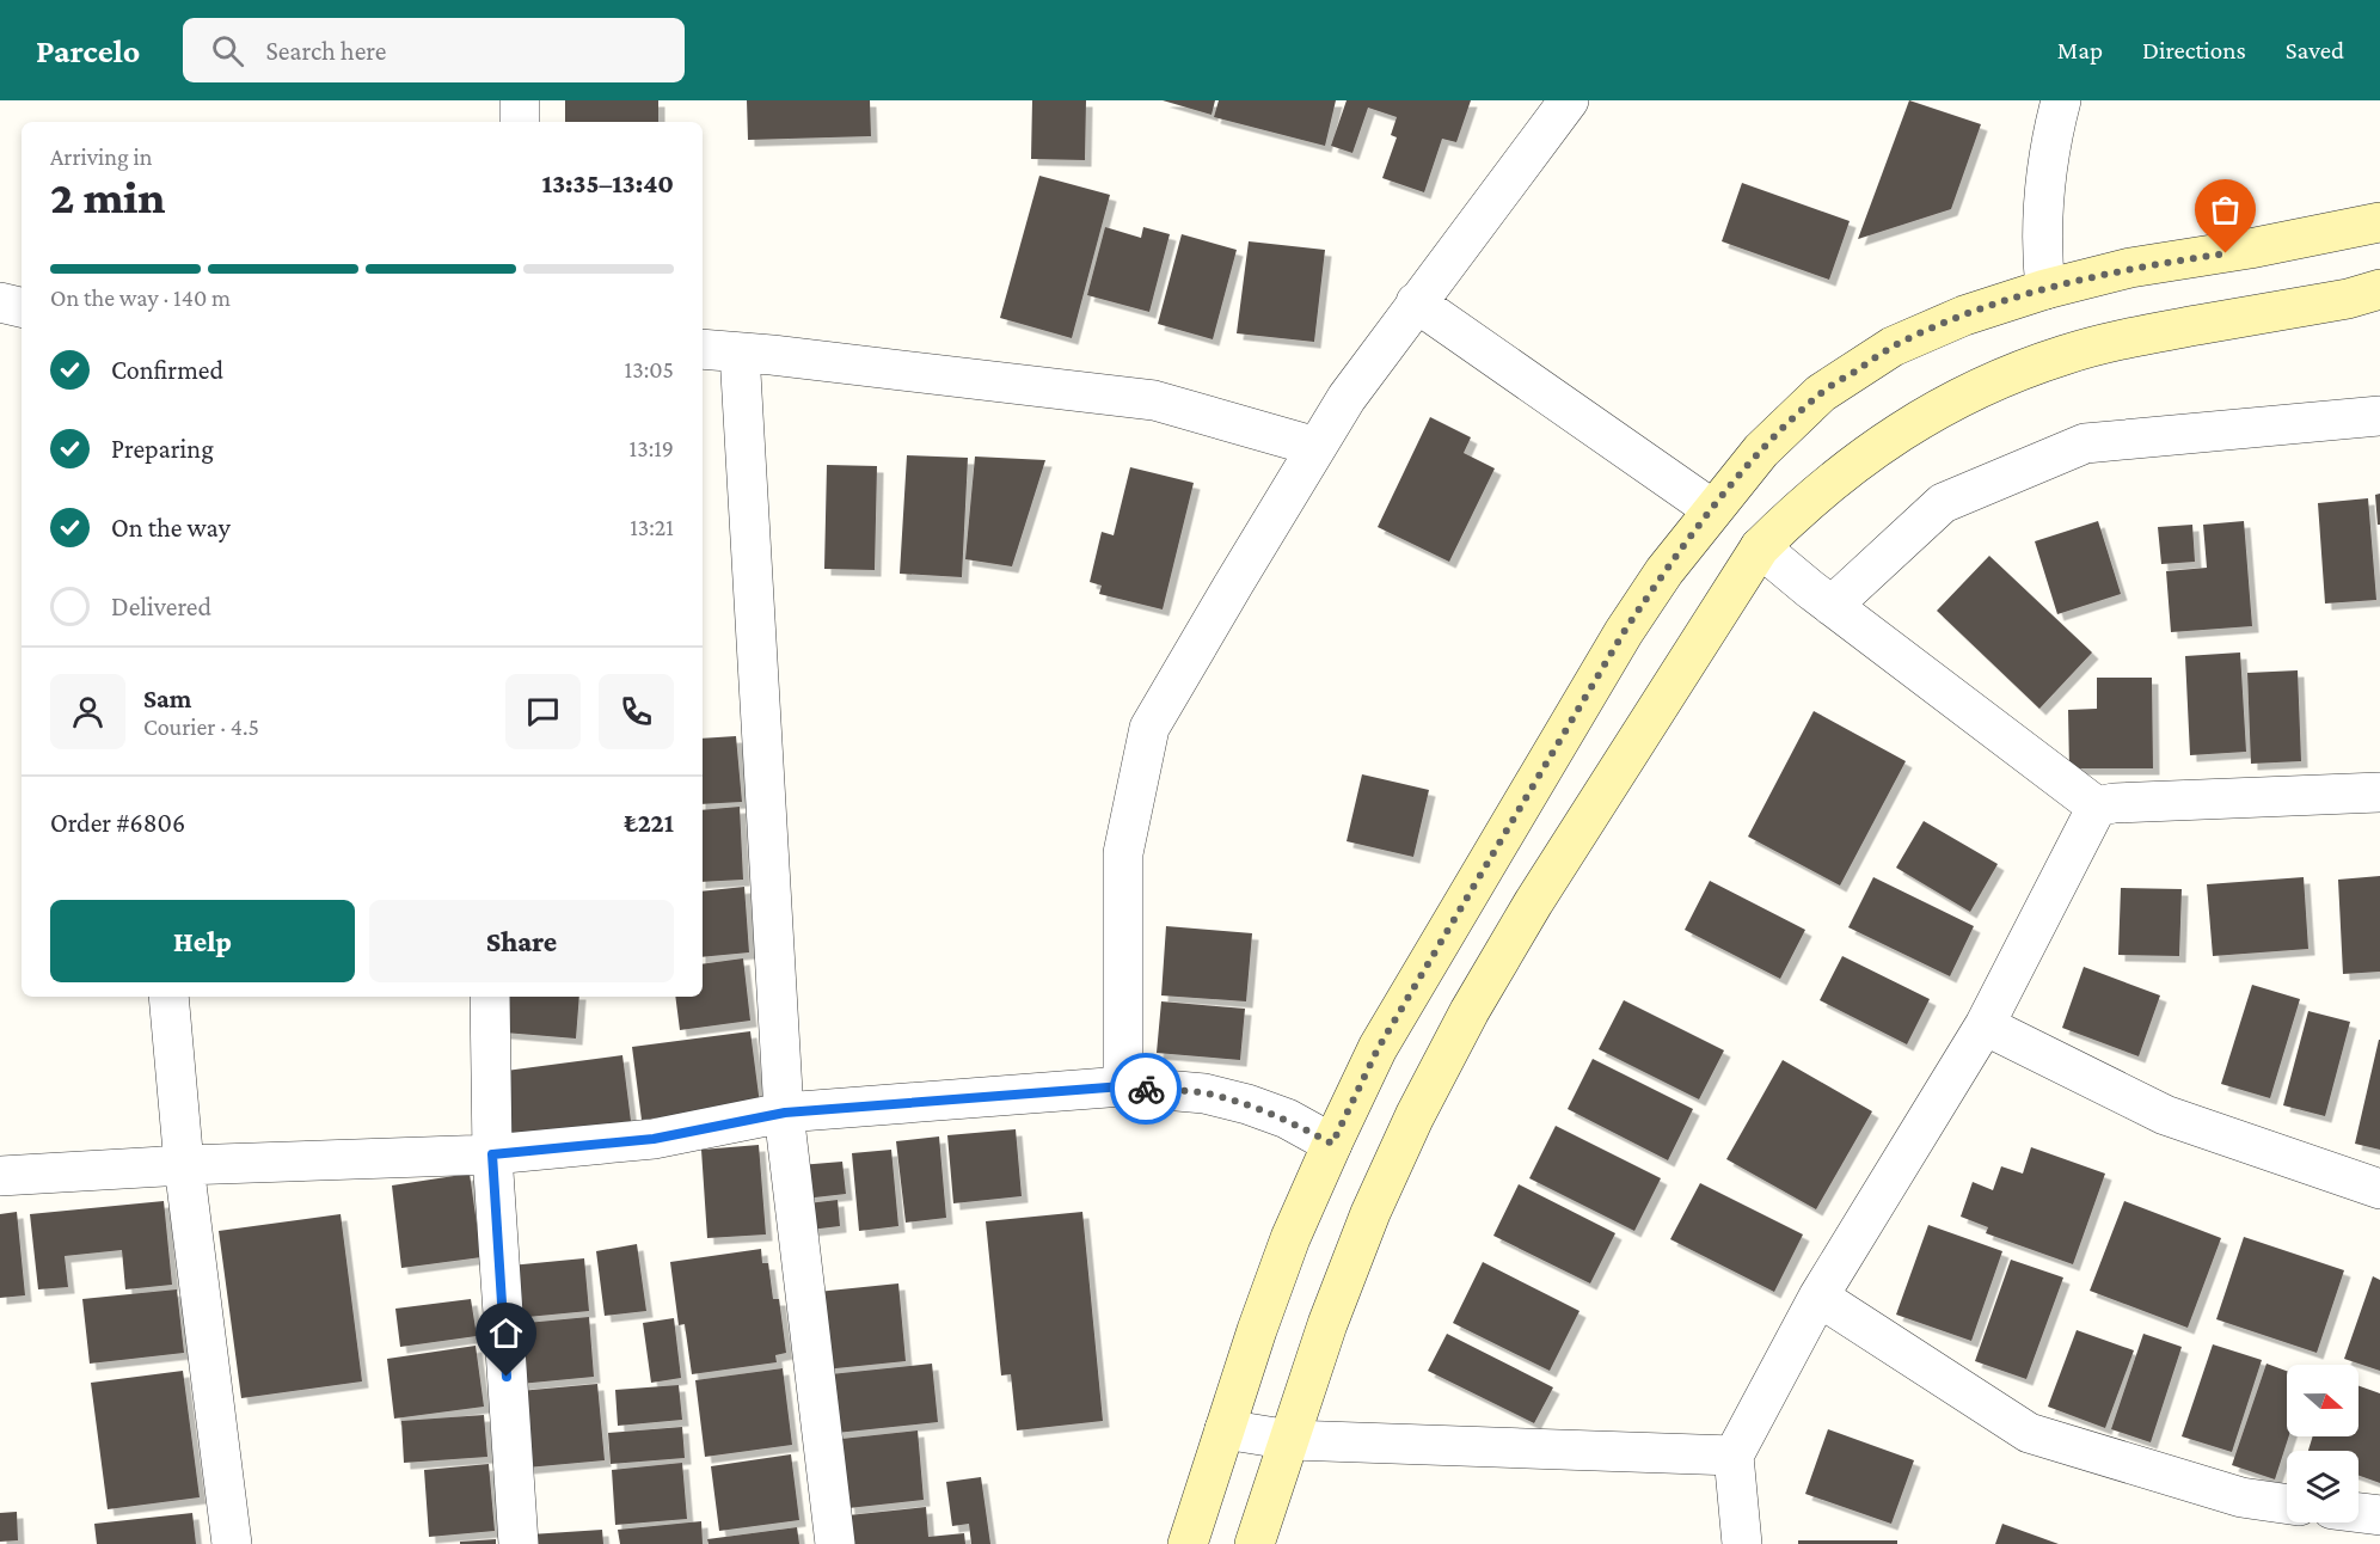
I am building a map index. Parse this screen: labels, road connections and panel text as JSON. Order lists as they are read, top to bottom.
{
  "north": "right",
  "page": {
    "header": "Parcelo",
    "search": "Search here",
    "nav": ["Map", "Directions", "Saved"],
    "heading": ["2 min", "Arriving in", "13:35–13:40"],
    "panel": [
      "Sam",
      "Courier · 4.5",
      "Order #6806",
      "₺221"
    ],
    "bar": "On the way · 140 m",
    "list": [
      ["Confirmed", "13:05"],
      ["Preparing", "13:19"],
      ["On the way", "13:21"],
      "Delivered"
    ],
    "buttons": ["Help", "Share"]
  }
}
